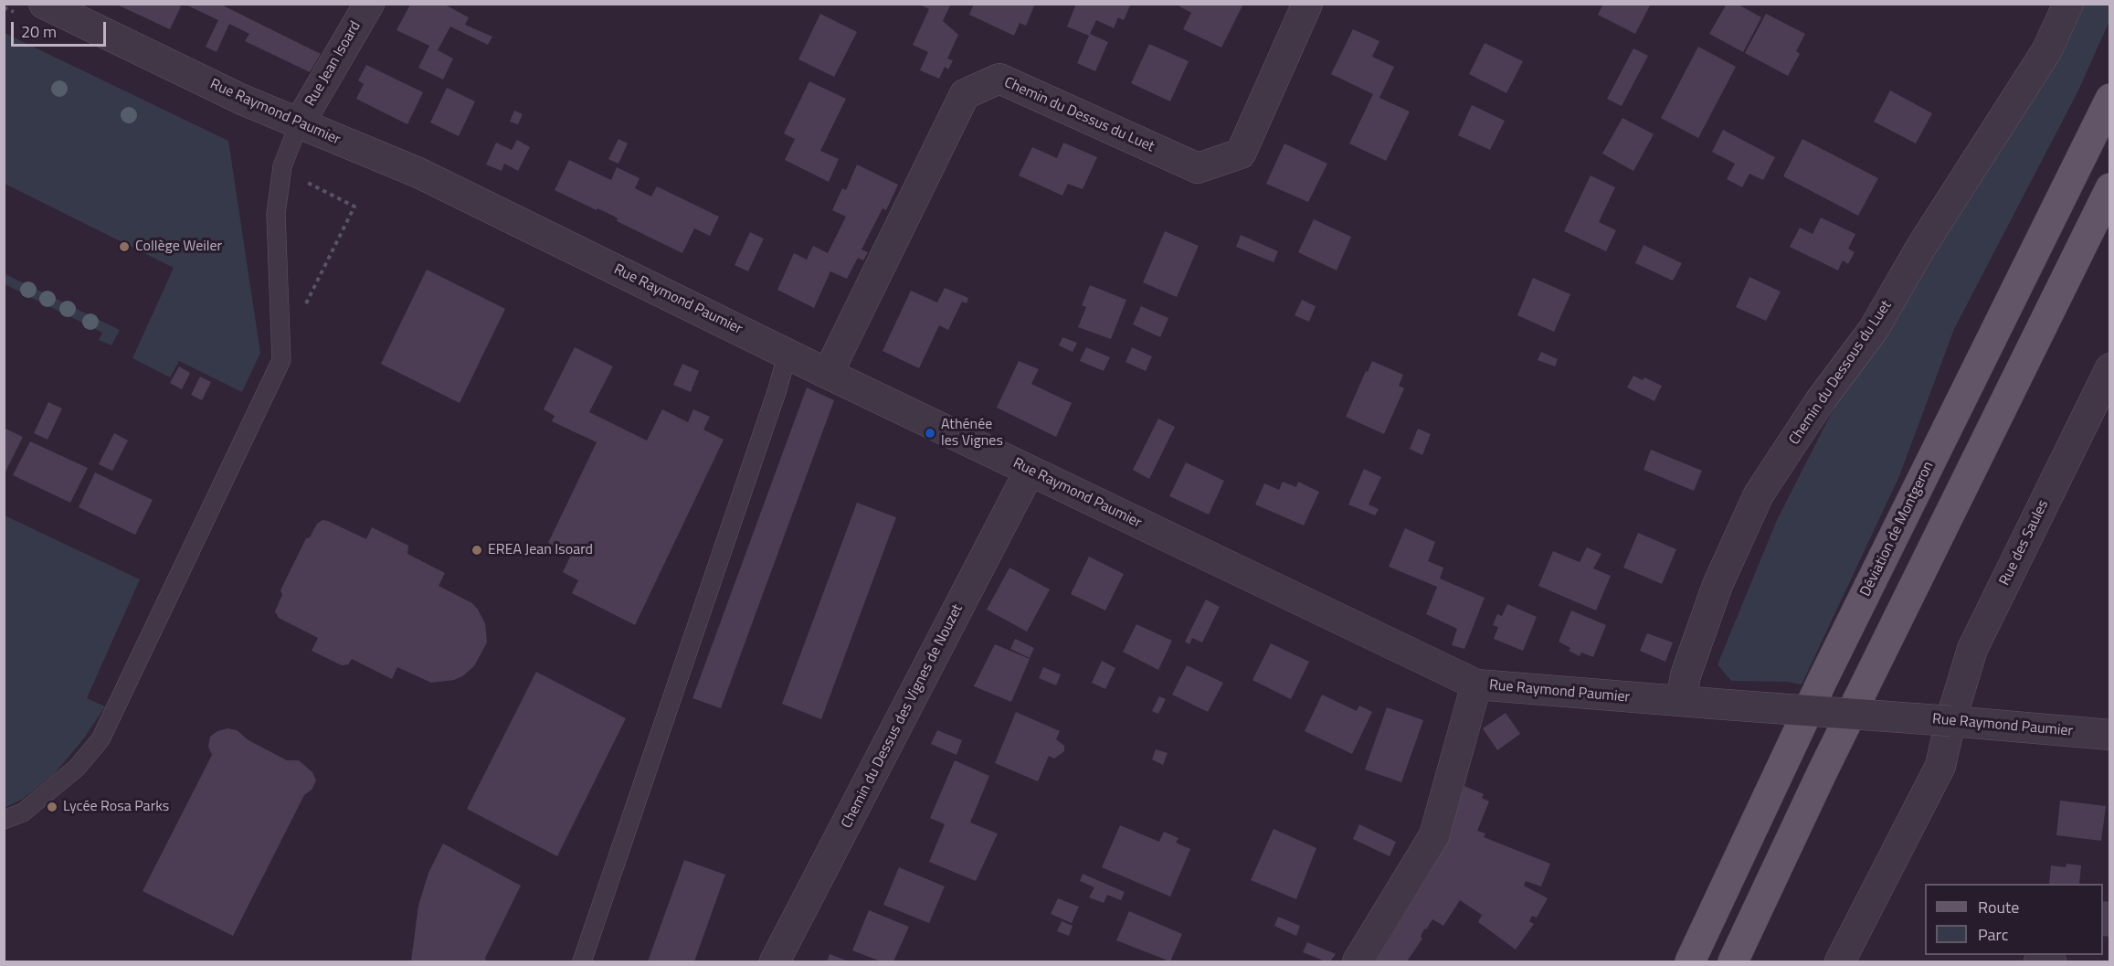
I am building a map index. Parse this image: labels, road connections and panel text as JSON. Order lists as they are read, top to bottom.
{
  "streets": {
    "main road": ["Déviation de Montgeron"],
    "street": [
      "Rue Jean Isoard",
      "Rue Raymond Paumier",
      "Chemin du Dessus du Luet",
      "Chemin du Dessous du Luet",
      "Rue des Saules",
      "Chemin du Dessus des Vignes de Nouzet"
    ]
  },
  "crossings": [
    ["Rue Jean Isoard", "Rue Raymond Paumier"],
    ["Rue Raymond Paumier", "Chemin du Dessus du Luet"],
    ["Rue Raymond Paumier", "Chemin du Dessous du Luet"],
    ["Rue Raymond Paumier", "Rue des Saules"],
    ["Rue Raymond Paumier", "Chemin du Dessus des Vignes de Nouzet"]
  ],
  "places": [
    "Collège Weiler",
    "Athénée les Vignes",
    "EREA Jean Isoard",
    "Lycée Rosa Parks"
  ],
  "legend": ["Route", "Parc"],
  "scale_bar": "20 m"
}
